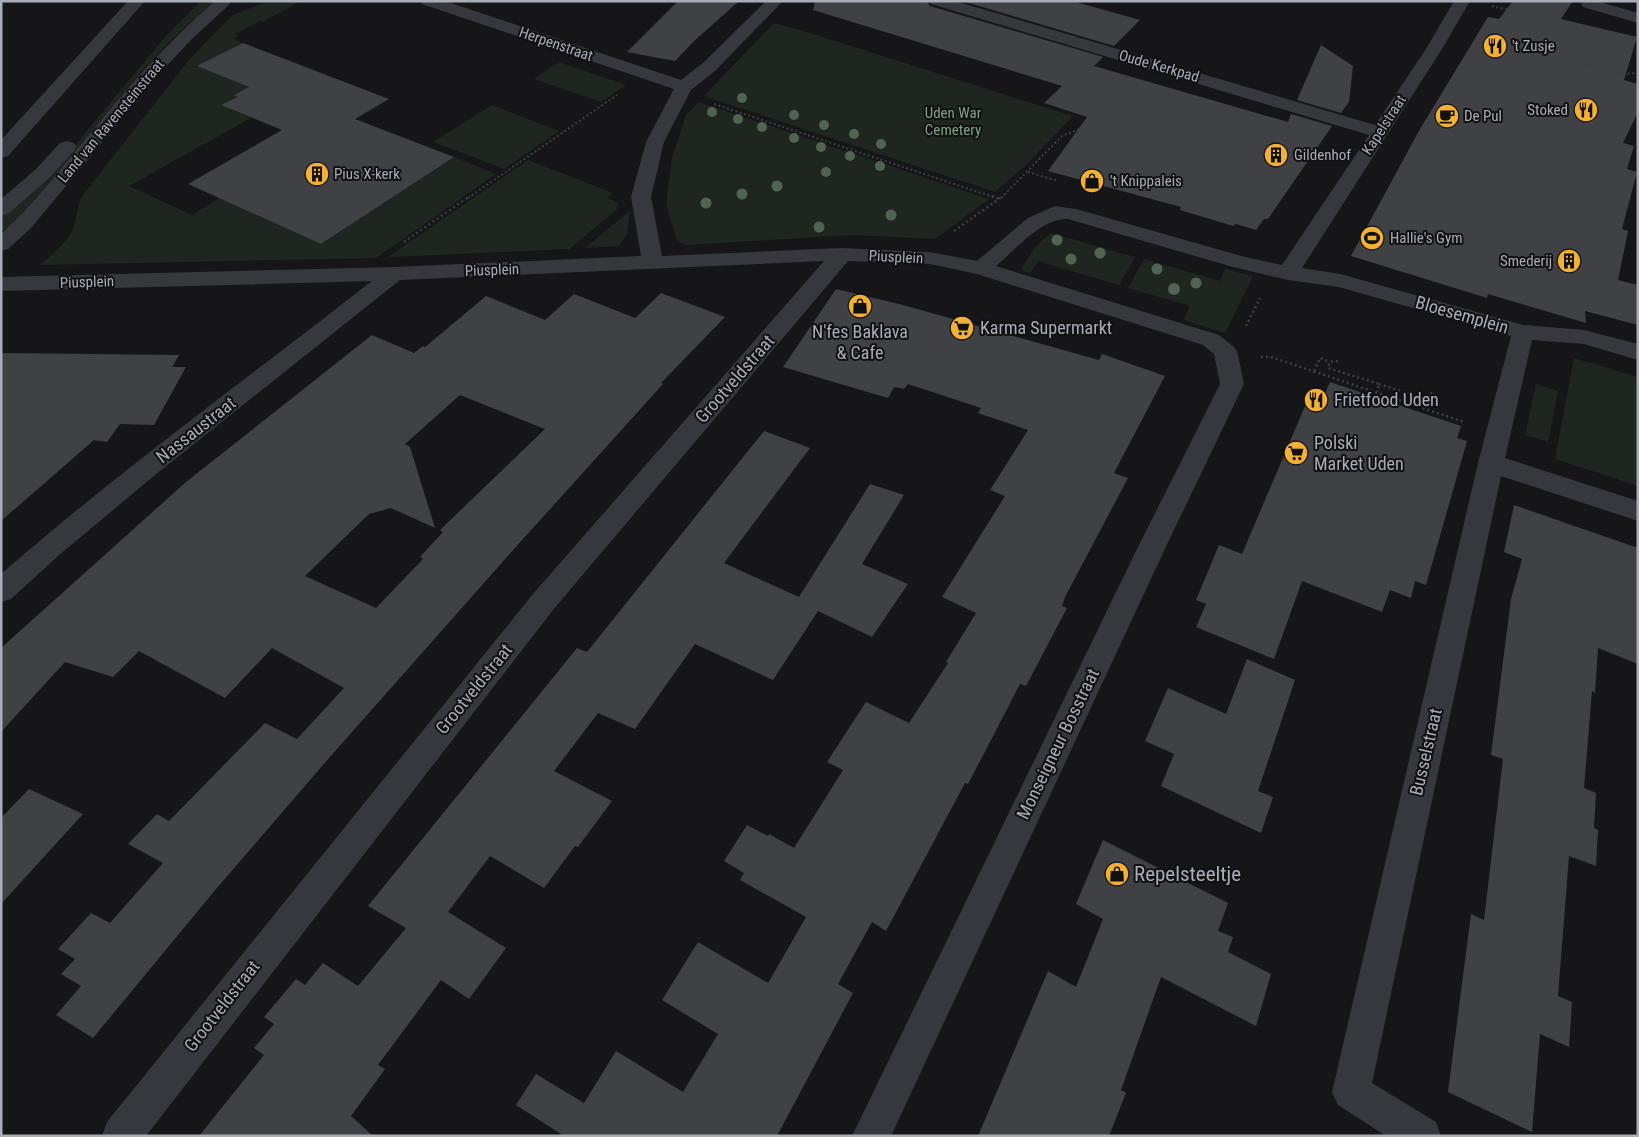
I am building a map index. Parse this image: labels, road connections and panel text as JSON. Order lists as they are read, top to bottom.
{
  "streets": {
    "street": [
      "Herpenstraat",
      "Oude Kerkpad",
      "Land van Ravensteinstraat",
      "Kapelstraat",
      "Piusplein",
      "Bloesemplein",
      "Grootveldstraat",
      "Nassaustraat",
      "Monseigneur Bosstraat",
      "Busselstraat"
    ]
  },
  "crossings": [
    ["Oude Kerkpad", "Kapelstraat"],
    ["Kapelstraat", "Bloesemplein"],
    ["Piusplein", "Grootveldstraat"],
    ["Piusplein", "Nassaustraat"],
    ["Piusplein", "Monseigneur Bosstraat"],
    ["Bloesemplein", "Busselstraat"]
  ],
  "parks": ["Uden War Cemetery"],
  "places": {
    "restaurant": ["'t Zusje", "Stoked", "Frietfood Uden"],
    "cafe": ["De Pul"],
    "building": ["Gildenhof", "Pius X-kerk", "Smederij"],
    "shop": ["'t Knippaleis", "N'fes Baklava & Cafe", "Repelsteeltje"],
    "sports": ["Hallie's Gym"],
    "supermarket": ["Karma Supermarkt", "Polski Market Uden"]
  }
}
